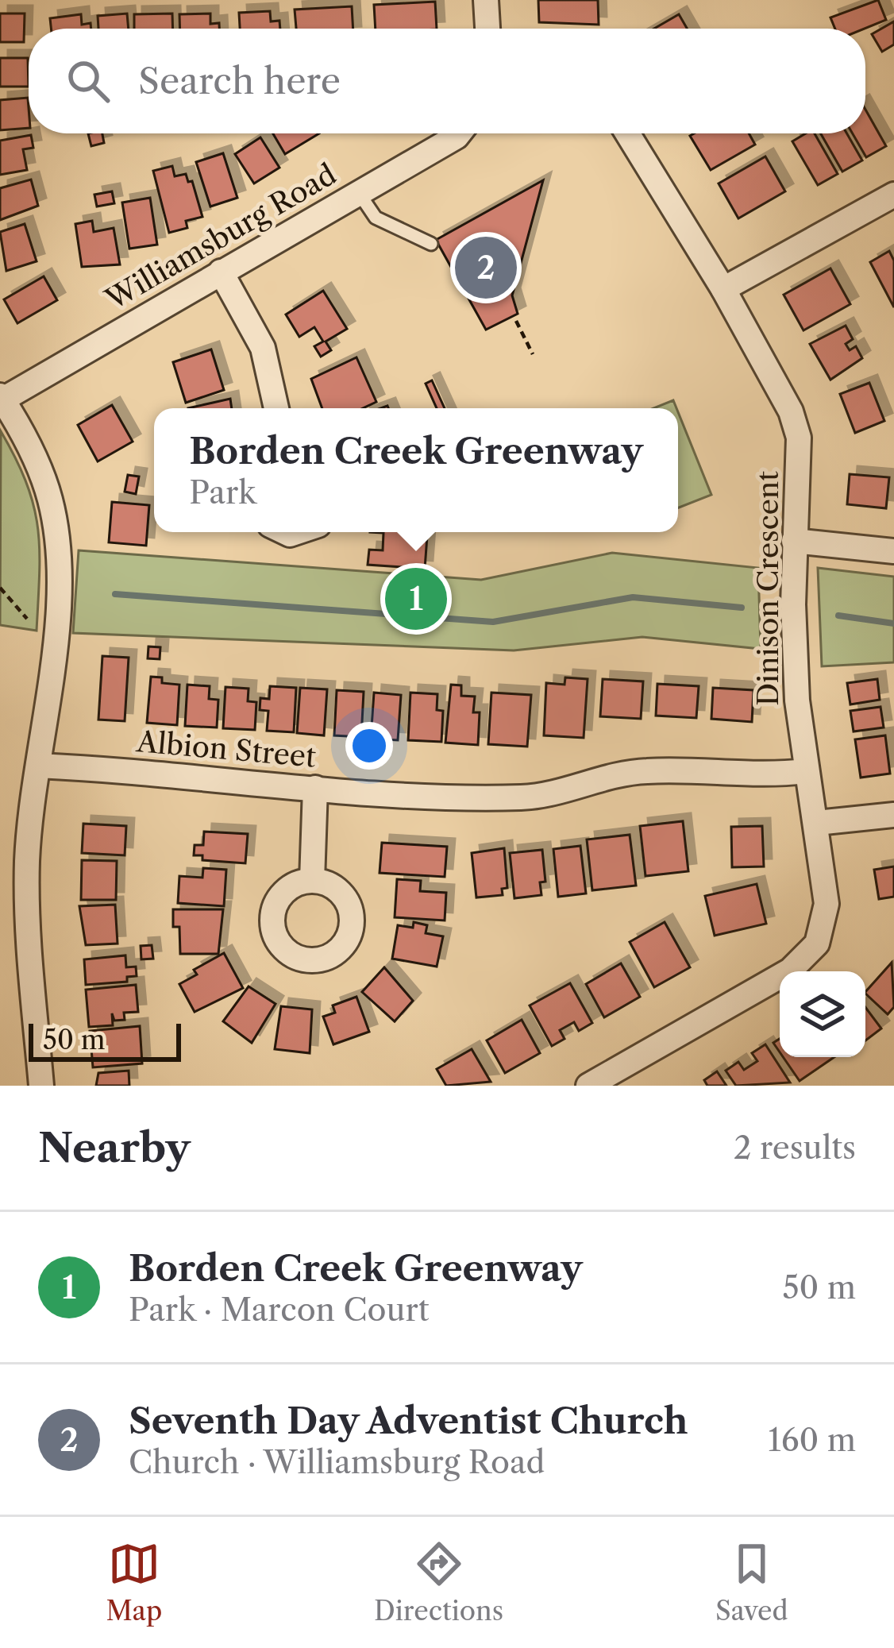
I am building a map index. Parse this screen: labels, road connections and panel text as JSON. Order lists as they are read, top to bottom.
{
  "streets": {
    "street": ["Williamsburg Road", "Dinison Crescent", "Albion Street"]
  },
  "crossings": [
    ["Dinison Crescent", "Albion Street"]
  ],
  "scale_bar": "50 m",
  "page": {
    "search": "Search here",
    "pins": ["2", "1"],
    "popup": ["Borden Creek Greenway", "Park"],
    "scale": "50 m",
    "heading": ["Nearby", "2 results"],
    "list": [
      {
        "mark": "1",
        "name": "Borden Creek Greenway",
        "note": "Park · Marcon Court",
        "value": "50 m"
      },
      {
        "mark": "2",
        "name": "Seventh Day Adventist Church",
        "note": "Church · Williamsburg Road",
        "value": "160 m"
      }
    ],
    "nav": ["Map", "Directions", "Saved"]
  }
}
